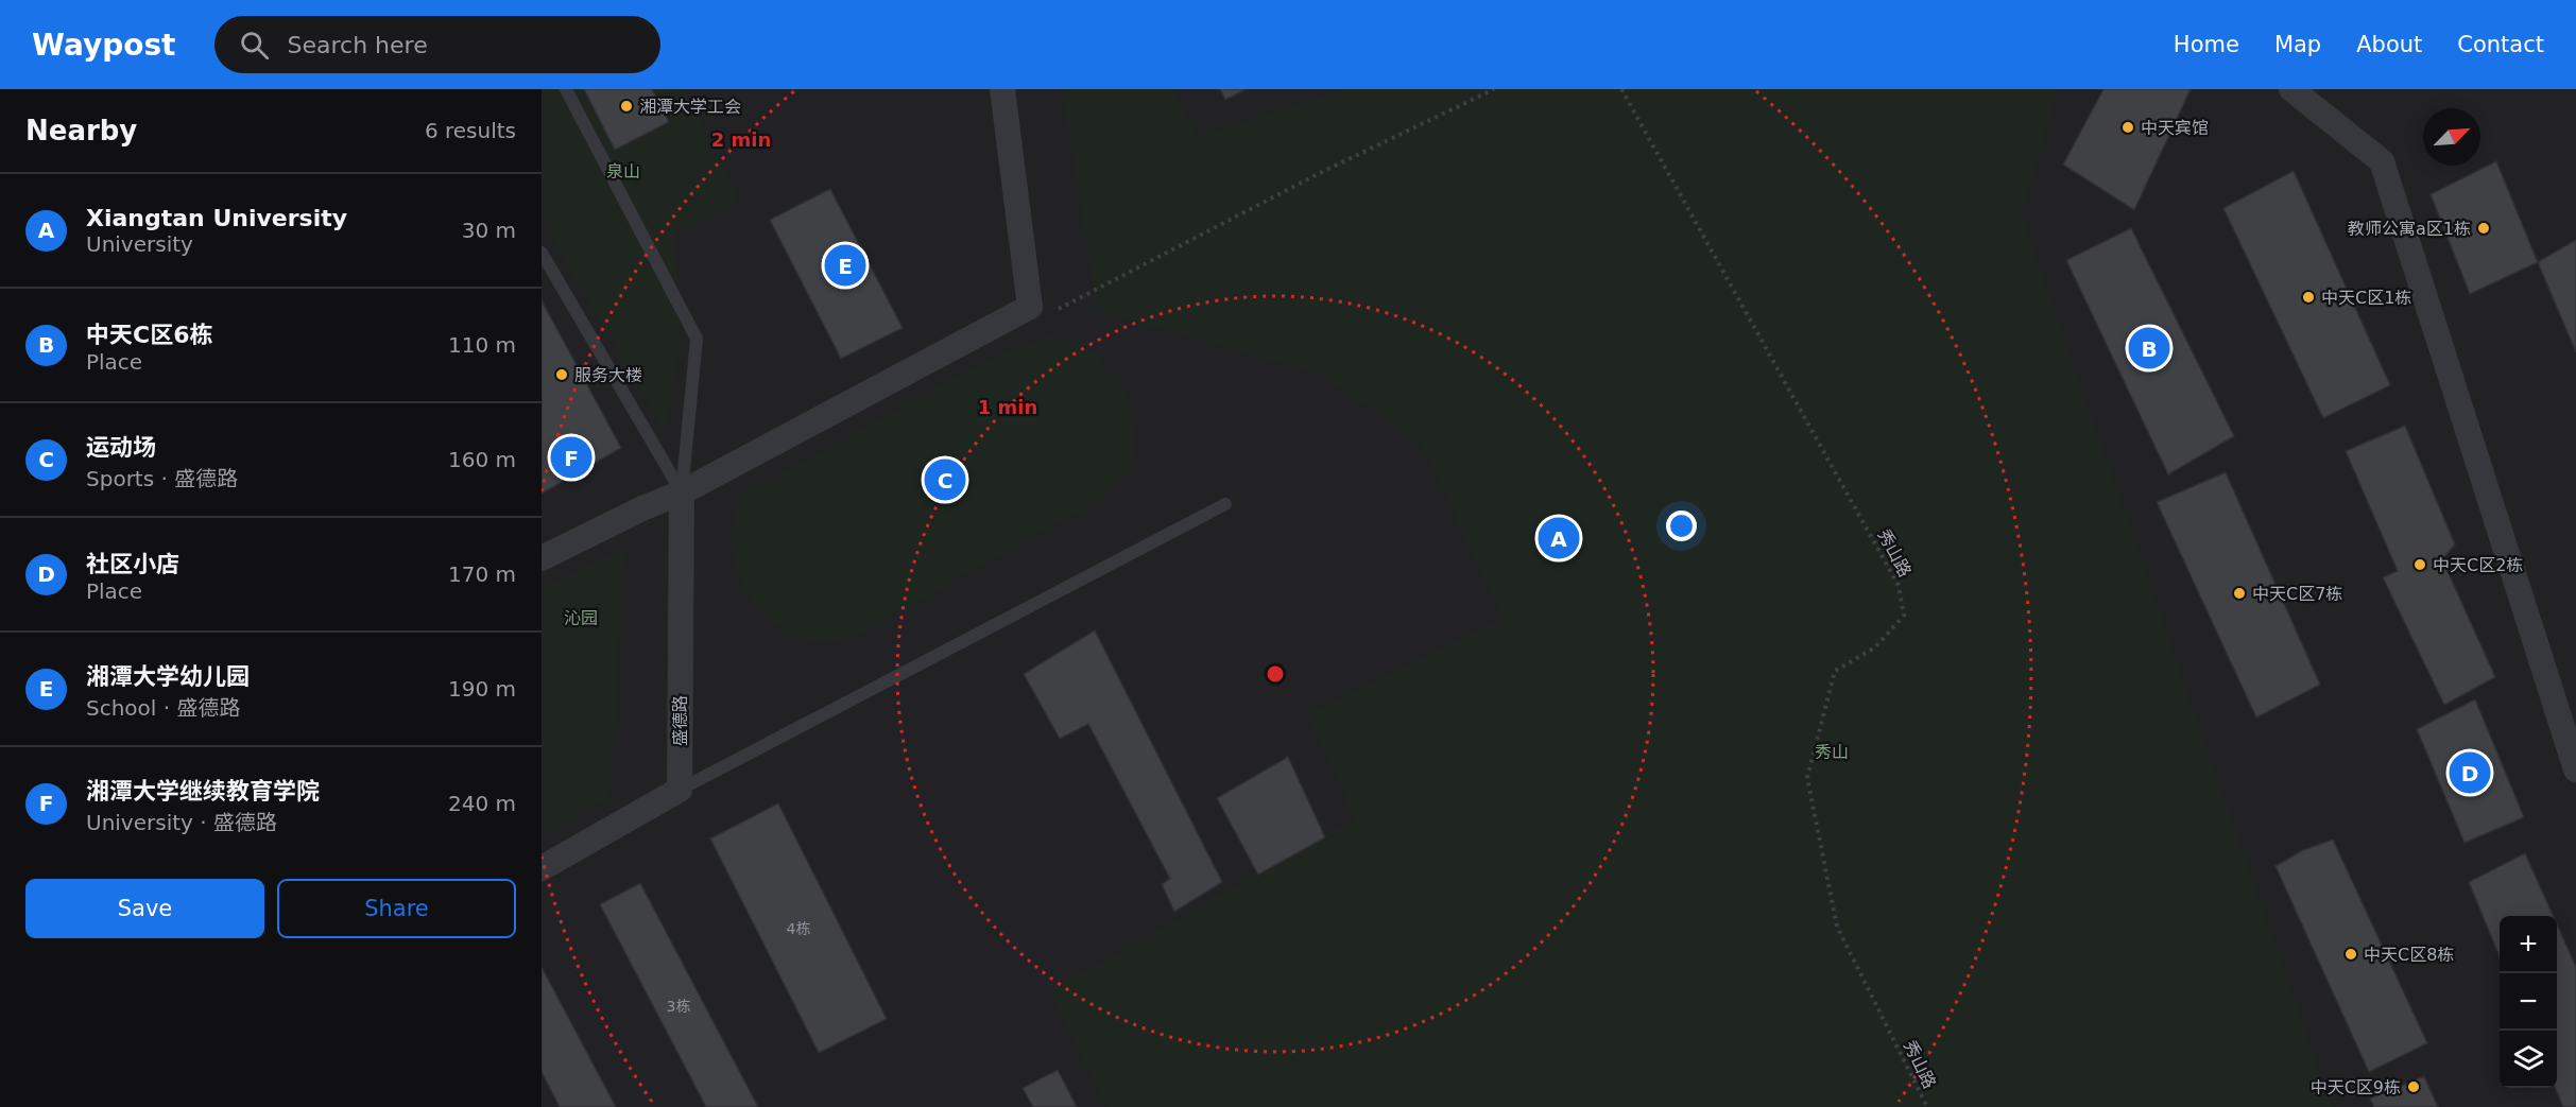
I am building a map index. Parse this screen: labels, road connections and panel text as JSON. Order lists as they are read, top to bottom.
{
  "streets": {
    "street": ["盛德路"],
    "path": ["秀山路"]
  },
  "parks": ["泉山", "沁园", "秀山"],
  "places": [
    "湘潭大学工会",
    "中天宾馆",
    "教师公寓a区1栋",
    "中天C区1栋",
    "服务大楼",
    "中天C区2栋",
    "中天C区7栋",
    "中天C区8栋",
    "中天C区9栋"
  ],
  "house_numbers": ["4栋", "3栋"],
  "north": "top right",
  "page": {
    "header": "Waypost",
    "search": "Search here",
    "nav": [
      "Home",
      "Map",
      "About",
      "Contact"
    ],
    "heading": ["Nearby", "6 results"],
    "list": [
      {
        "mark": "A",
        "name": "Xiangtan University",
        "note": "University",
        "value": "30 m"
      },
      {
        "mark": "B",
        "name": "中天C区6栋",
        "note": "Place",
        "value": "110 m"
      },
      {
        "mark": "C",
        "name": "运动场",
        "note": "Sports · 盛德路",
        "value": "160 m"
      },
      {
        "mark": "D",
        "name": "社区小店",
        "note": "Place",
        "value": "170 m"
      },
      {
        "mark": "E",
        "name": "湘潭大学幼儿园",
        "note": "School · 盛德路",
        "value": "190 m"
      },
      {
        "mark": "F",
        "name": "湘潭大学继续教育学院",
        "note": "University · 盛德路",
        "value": "240 m"
      }
    ],
    "pins": [
      "E",
      "B",
      "F",
      "C",
      "A",
      "D"
    ],
    "buttons": ["Save", "Share"],
    "map_buttons": ["+", "−"]
  },
  "rings": ["2 min", "1 min"]
}
